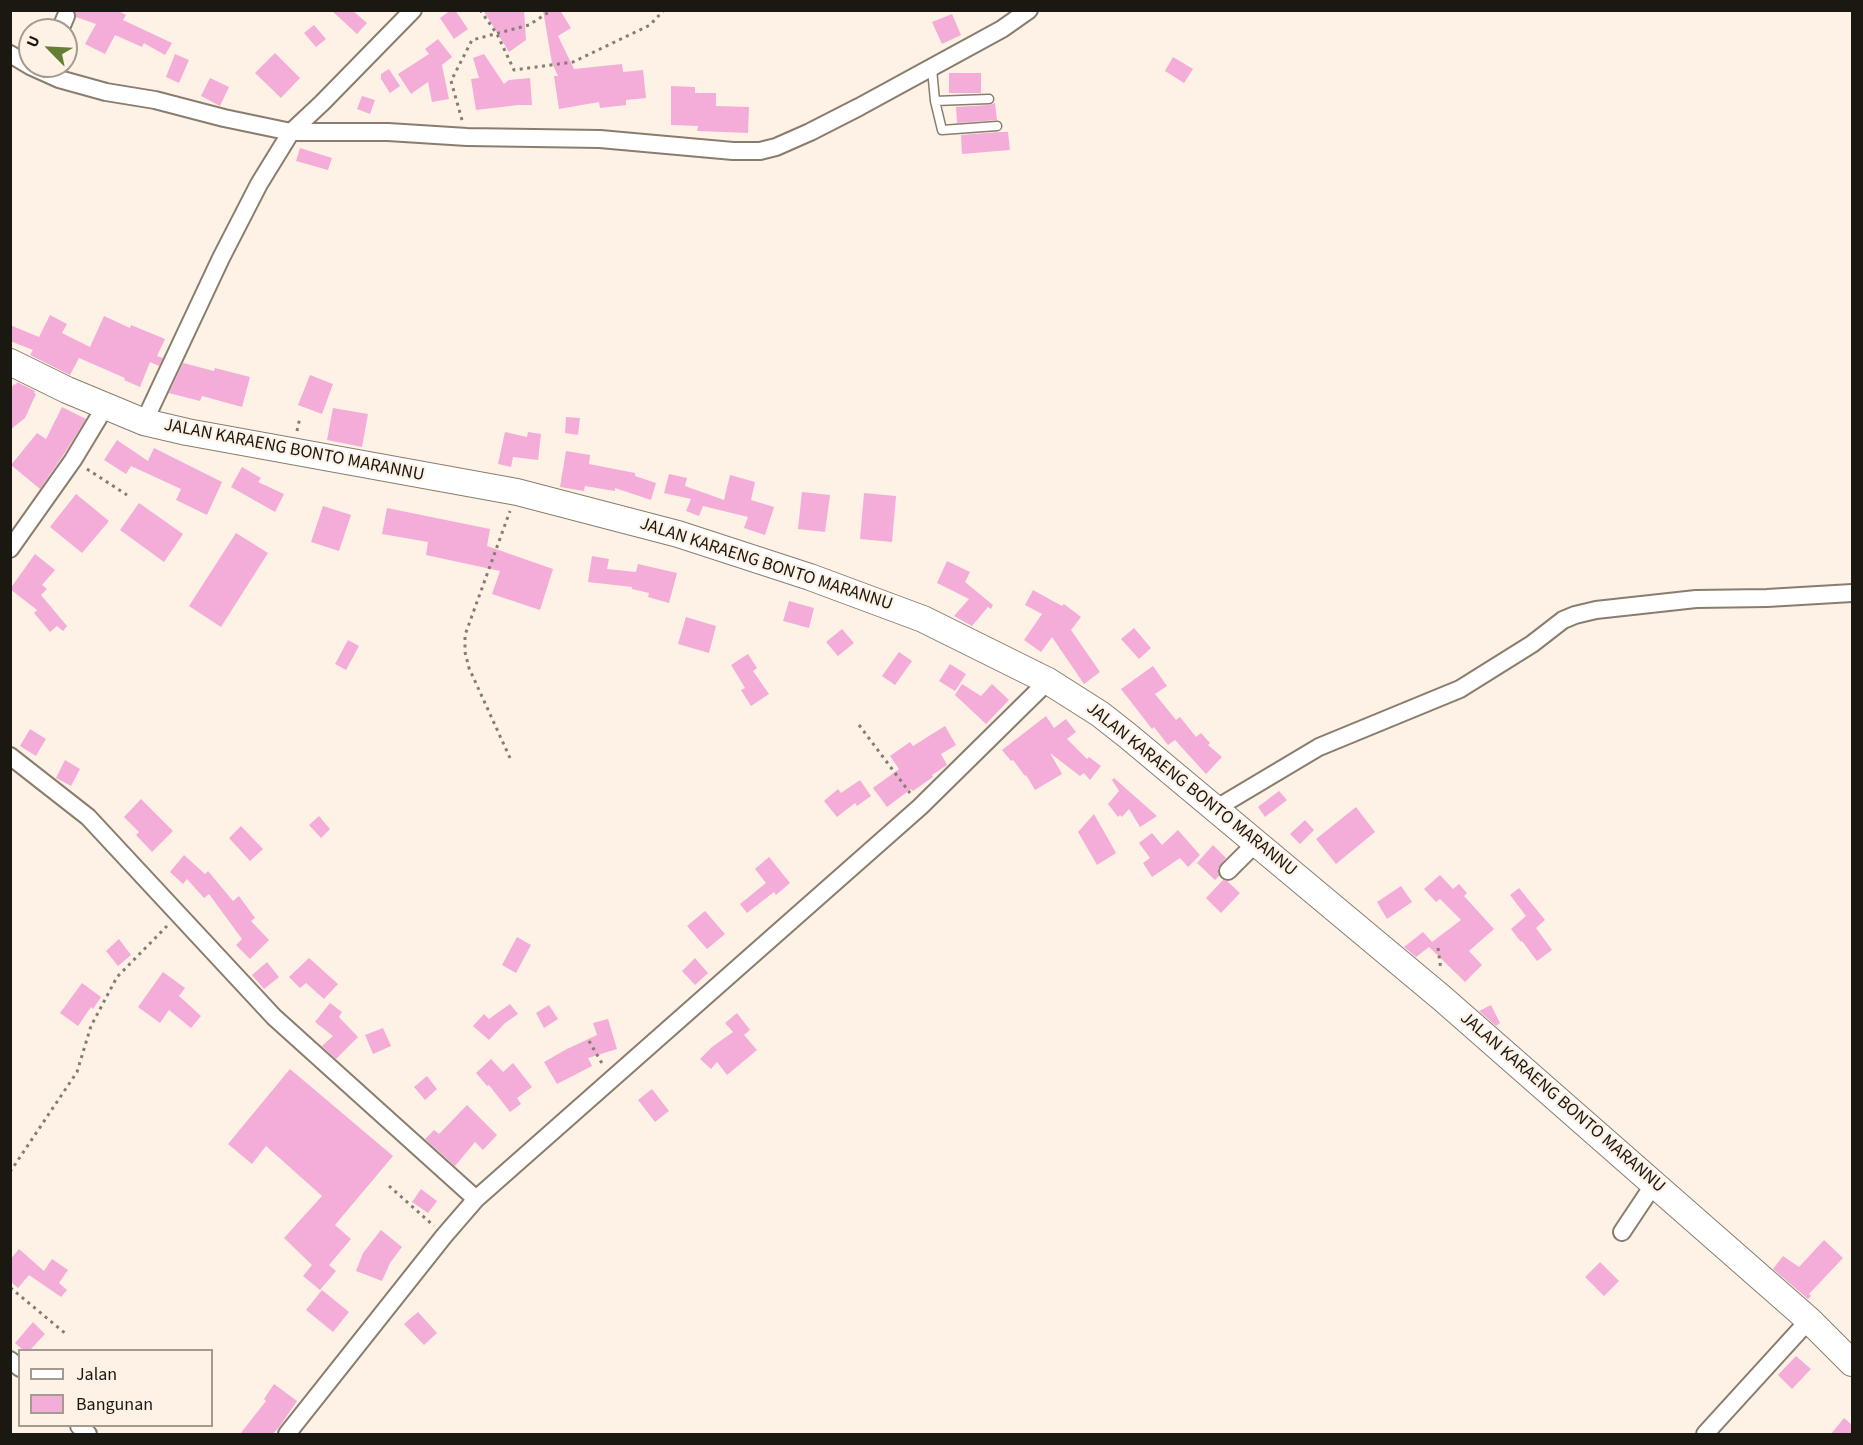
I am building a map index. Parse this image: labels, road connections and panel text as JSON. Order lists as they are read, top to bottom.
{
  "streets": {
    "main road": ["JALAN KARAENG BONTO MARANNU"]
  },
  "legend": ["Jalan", "Bangunan"],
  "north": "top left"
}
